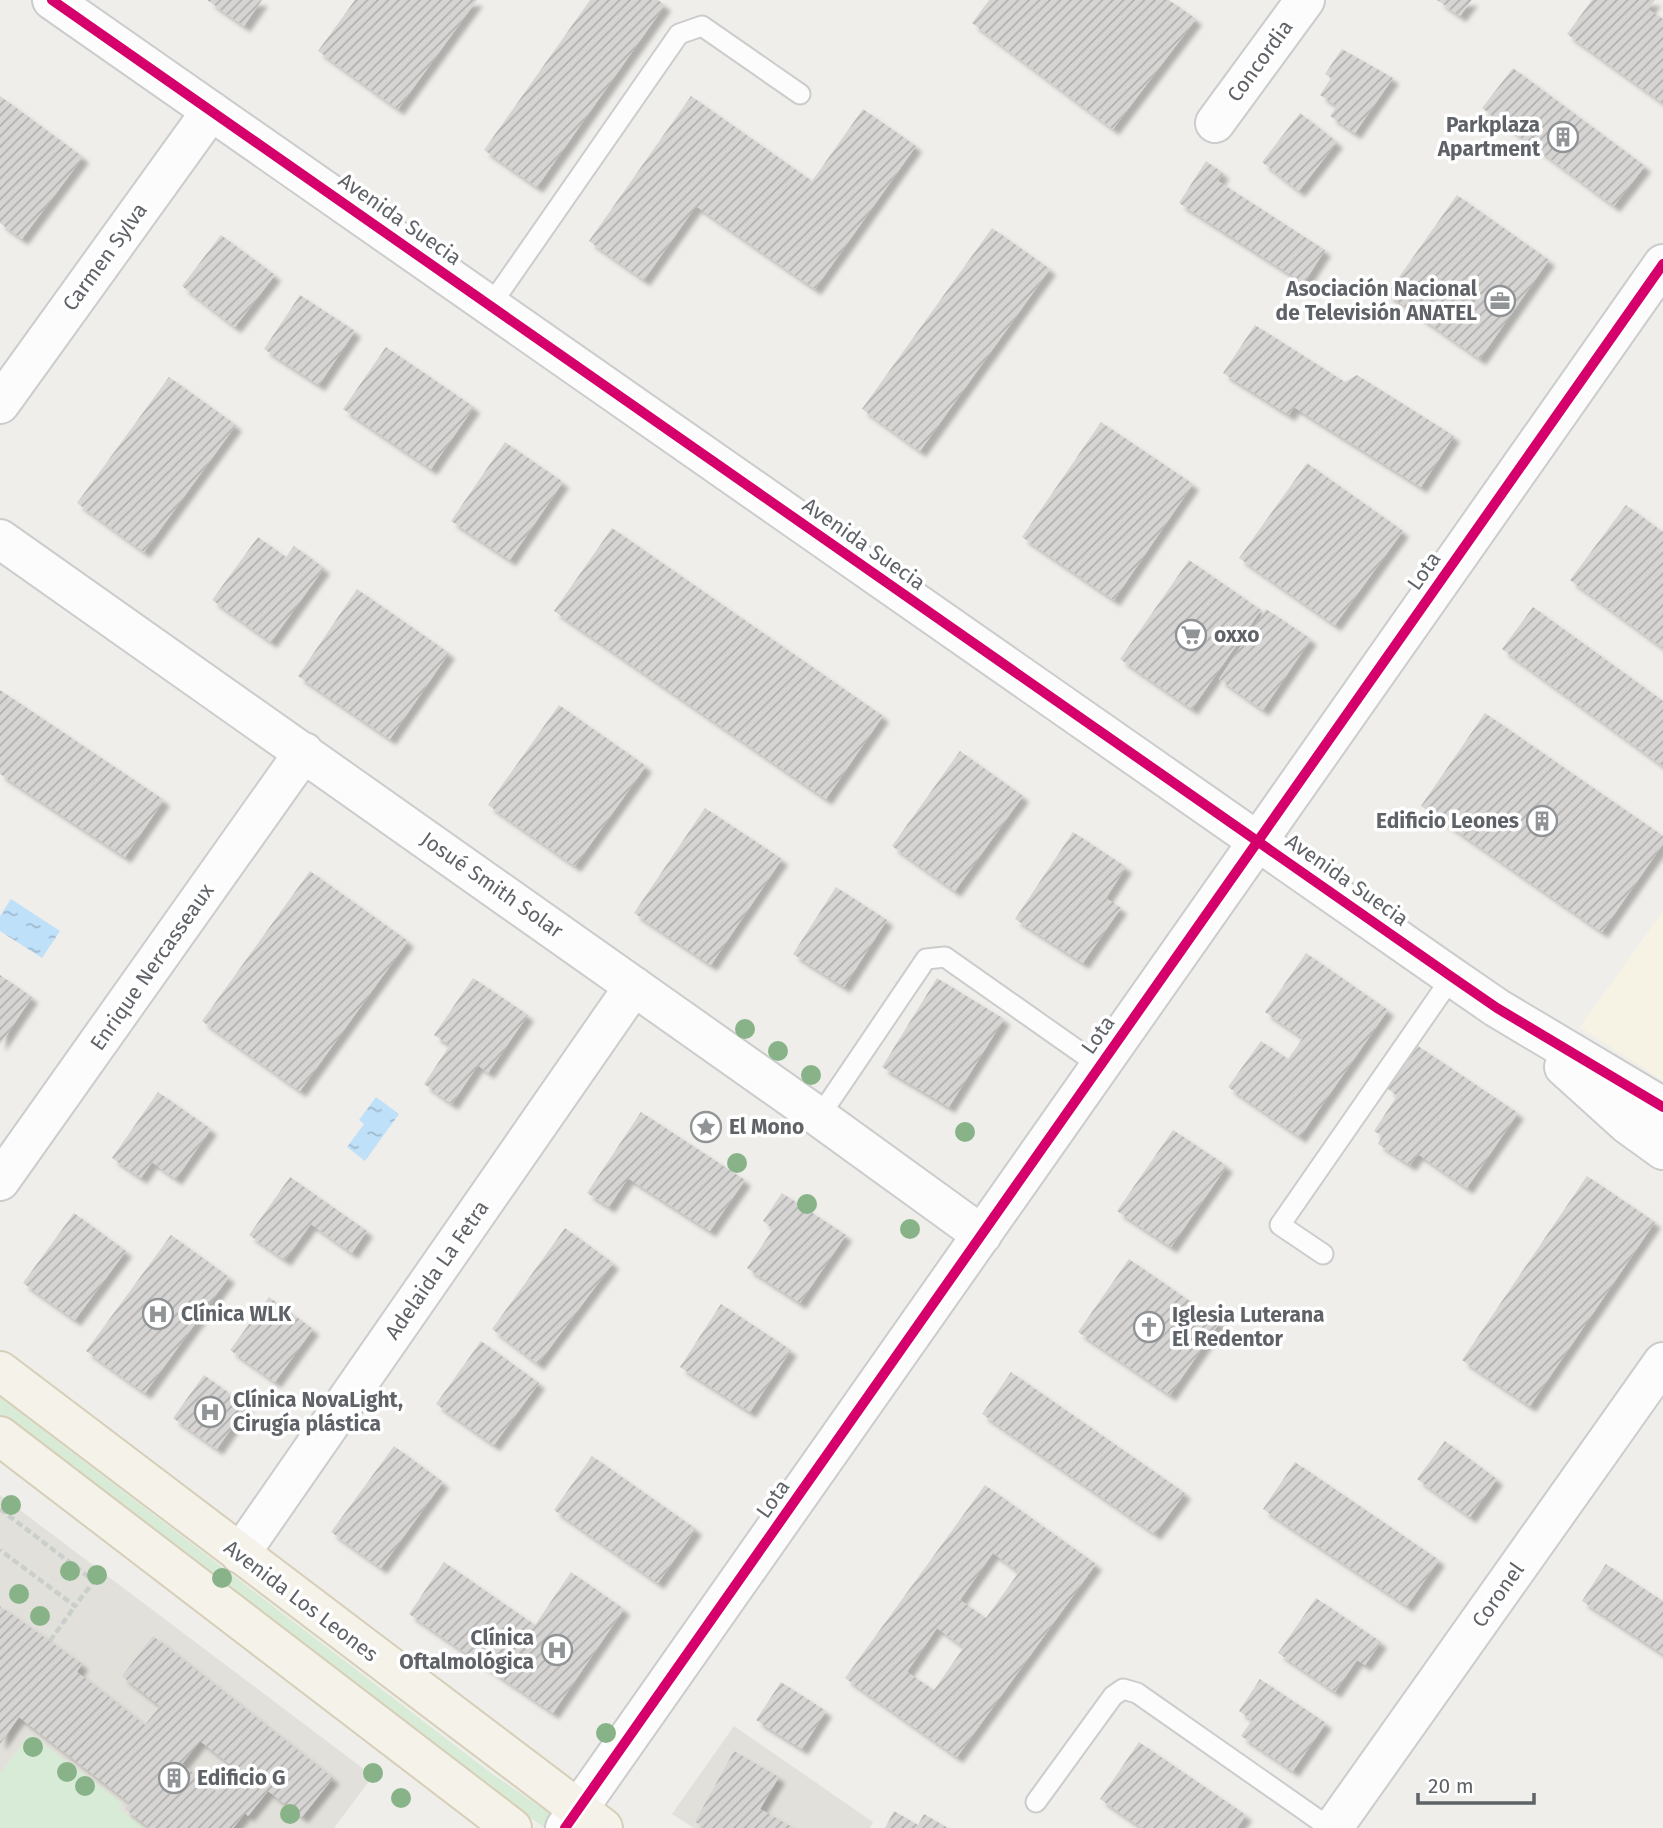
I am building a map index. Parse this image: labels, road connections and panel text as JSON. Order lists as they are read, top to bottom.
{
  "streets": {
    "main road": ["Avenida Los Leones"],
    "street": [
      "Concordia",
      "Avenida Suecia",
      "Carmen Sylva",
      "Lota",
      "Josué Smith Solar",
      "Enrique Nercasseaux",
      "Adelaida La Fetra",
      "Coronel"
    ]
  },
  "crossings": [
    ["Avenida Suecia", "Carmen Sylva"],
    ["Avenida Suecia", "Lota"],
    ["Lota", "Josué Smith Solar"],
    ["Lota", "Avenida Los Leones"],
    ["Josué Smith Solar", "Enrique Nercasseaux"],
    ["Josué Smith Solar", "Adelaida La Fetra"],
    ["Adelaida La Fetra", "Avenida Los Leones"]
  ],
  "places": {
    "building": ["Parkplaza Apartment", "Edificio Leones", "Edificio G"],
    "office": ["Asociación Nacional de Televisión ANATEL"],
    "supermarket": ["oxxo"],
    "place": ["El Mono"],
    "hospital": ["Clínica WLK", "Clínica NovaLight, Cirugía plástica", "Clínica Oftalmológica"],
    "church": ["Iglesia Luterana El Redentor"]
  },
  "scale_bar": "20 m"
}
